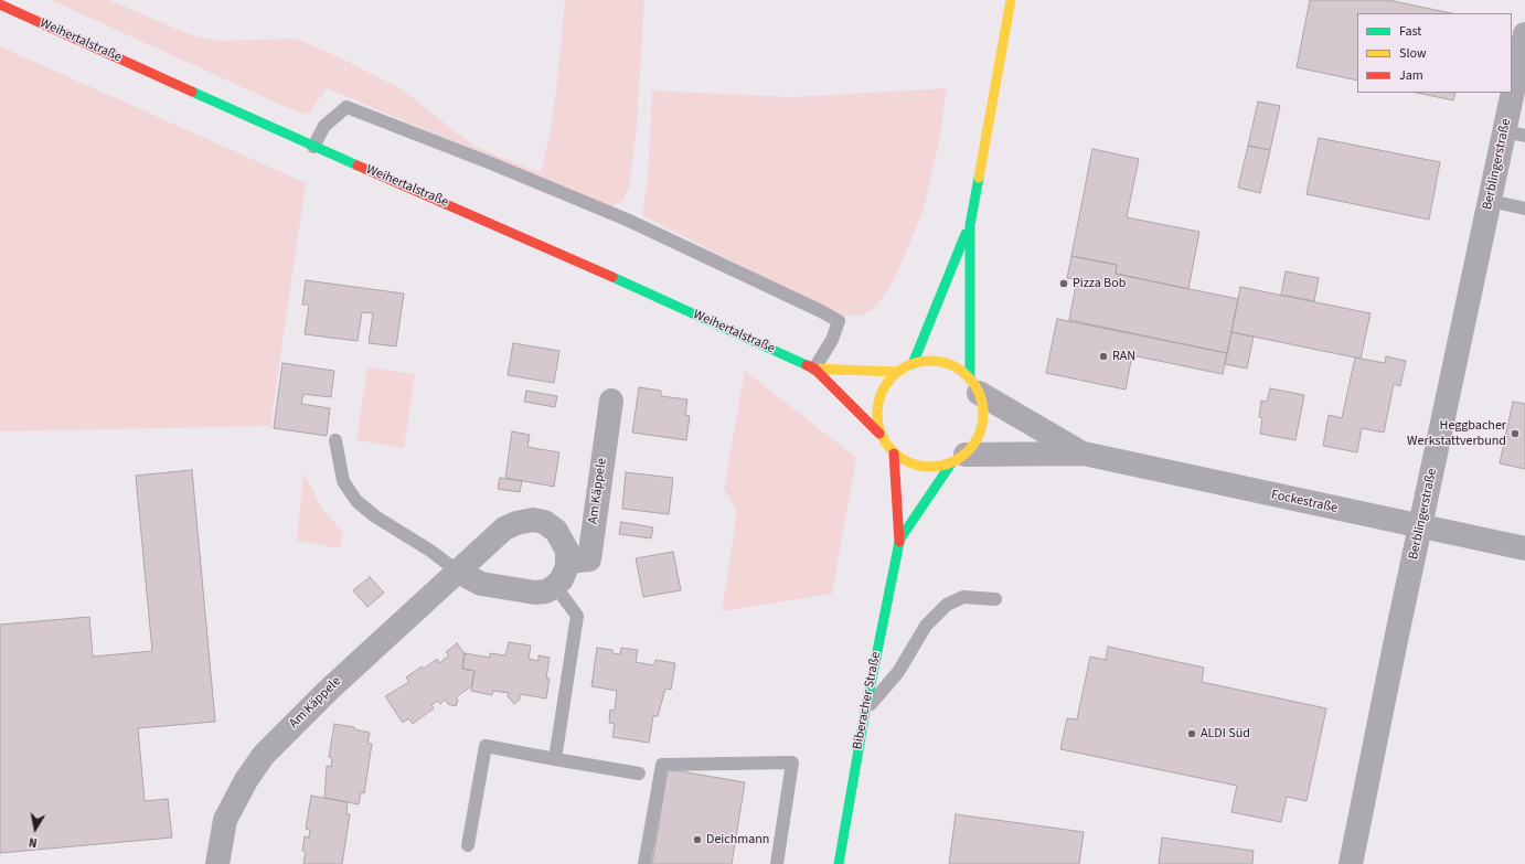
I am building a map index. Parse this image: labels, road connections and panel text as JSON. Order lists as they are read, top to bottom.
{
  "streets": {
    "main road": ["Weihertalstraße", "Biberacher Straße"],
    "street": ["Berblingerstraße", "Am Käppele", "Fockestraße"]
  },
  "crossings": [
    ["Weihertalstraße", "Fockestraße"],
    ["Weihertalstraße", "Biberacher Straße"],
    ["Berblingerstraße", "Fockestraße"],
    ["Fockestraße", "Biberacher Straße"]
  ],
  "places": [
    "Pizza Bob",
    "RAN",
    "Heggbacher Werkstattverbund",
    "ALDI Süd",
    "Deichmann"
  ],
  "legend": ["Fast", "Slow", "Jam"],
  "north": "bottom"
}
